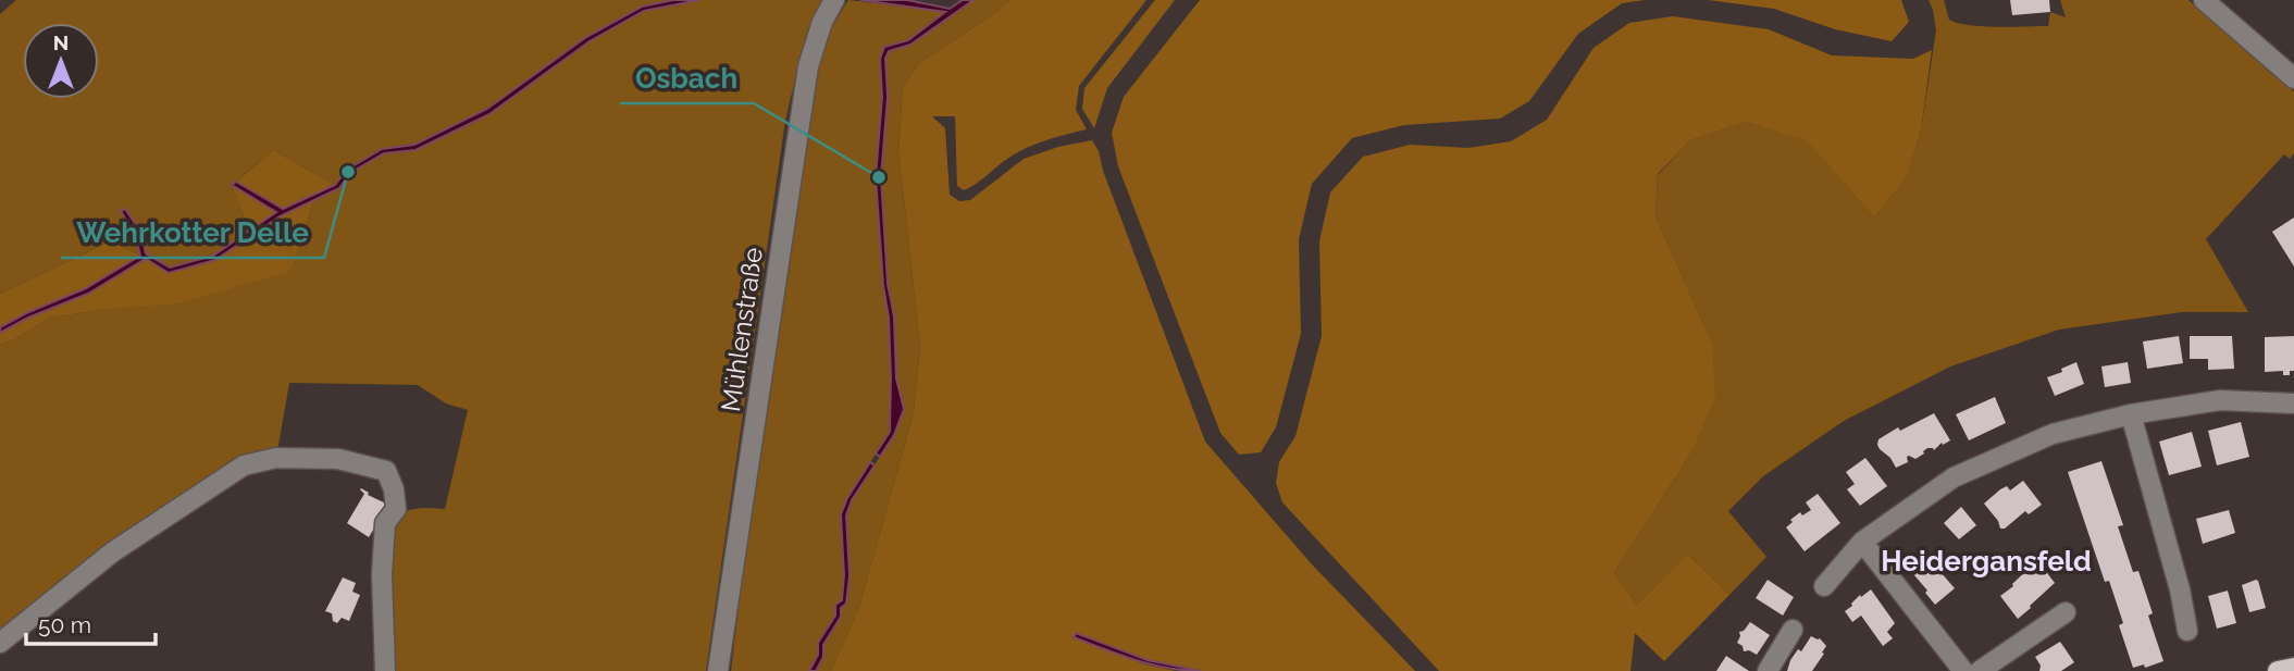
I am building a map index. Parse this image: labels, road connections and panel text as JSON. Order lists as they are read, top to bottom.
{
  "streets": {
    "street": ["Mühlenstraße"]
  },
  "districts": ["Heidergansfeld"],
  "places": ["Wehrkotter Delle", "Osbach"],
  "scale_bar": "50 m",
  "north": "top"
}
